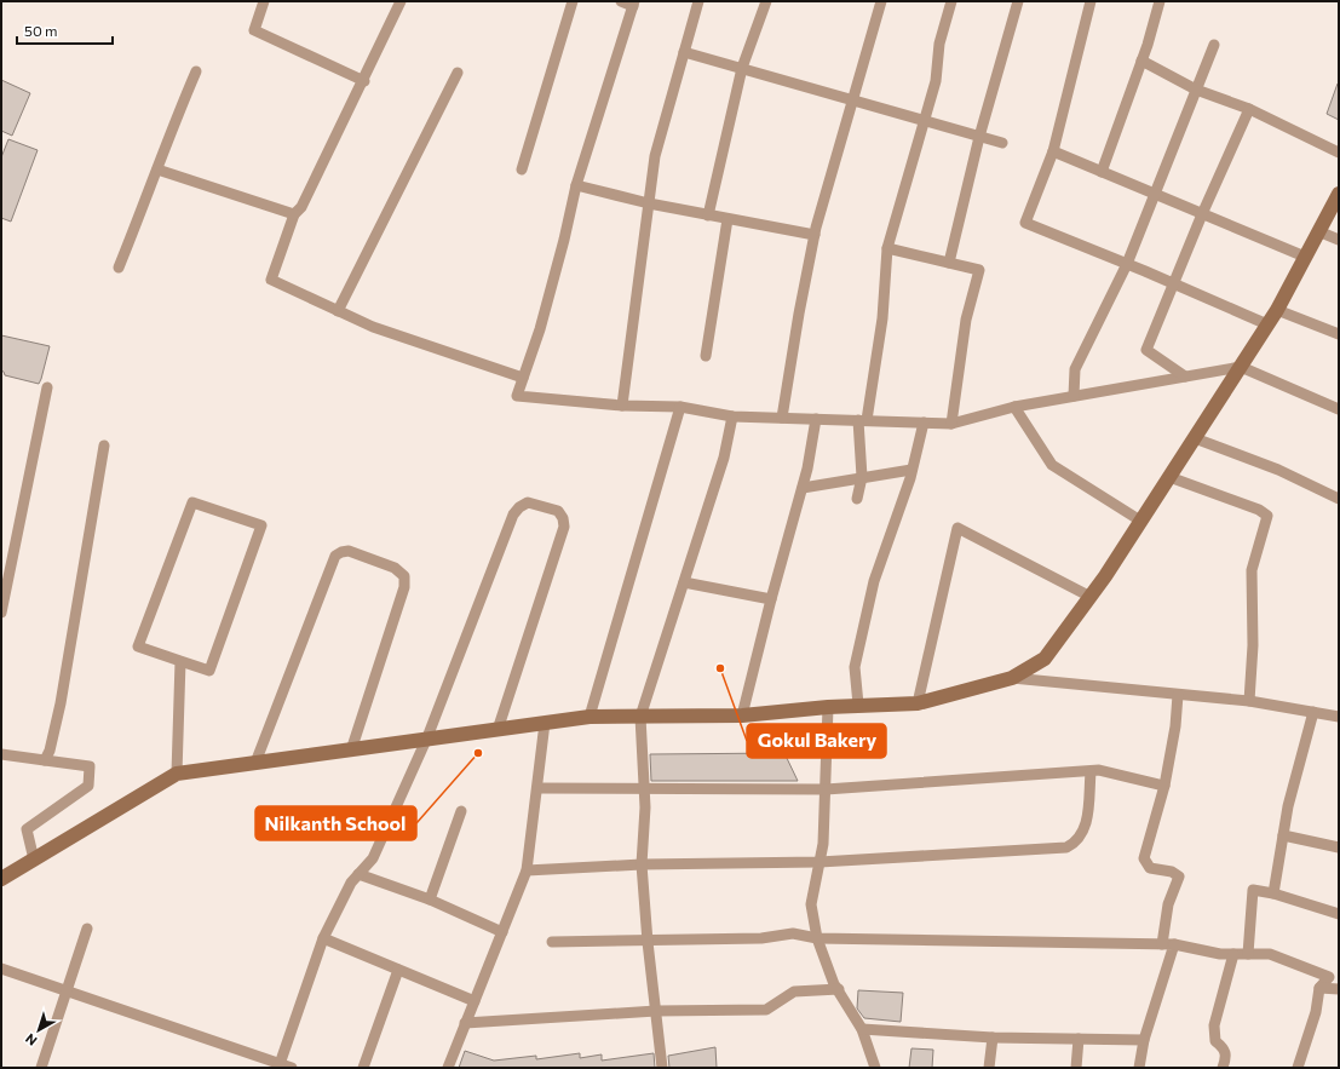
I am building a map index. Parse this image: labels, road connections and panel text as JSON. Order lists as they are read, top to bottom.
{
  "places": ["Gokul Bakery", "Nilkanth School"],
  "scale_bar": "50 m",
  "north": "bottom left"
}
